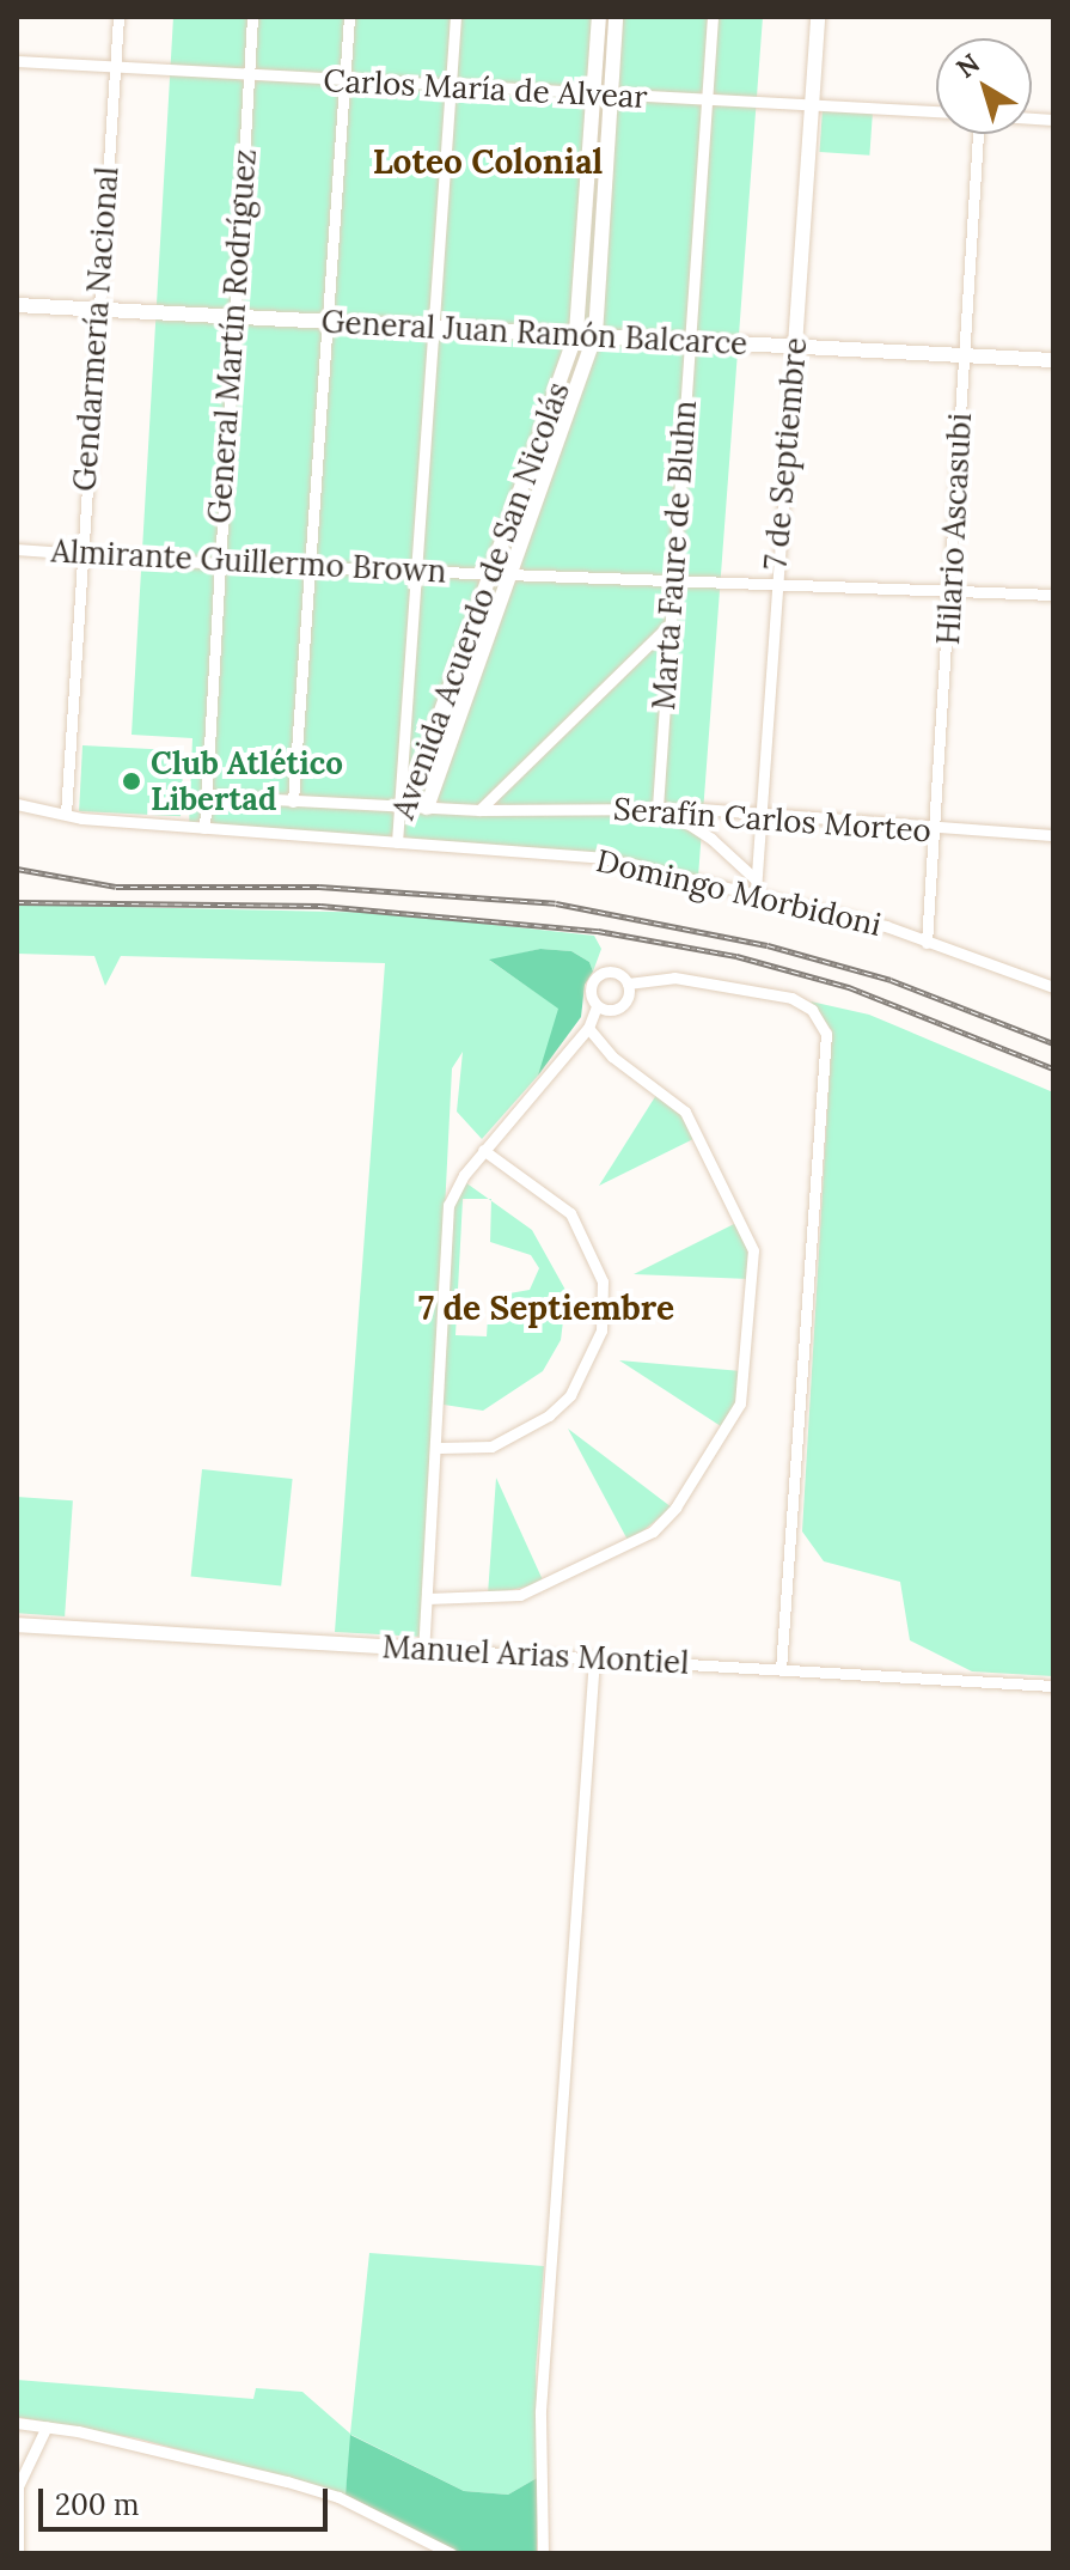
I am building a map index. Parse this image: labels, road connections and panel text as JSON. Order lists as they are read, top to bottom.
{
  "streets": {
    "street": [
      "Carlos María de Alvear",
      "Gendarmería Nacional",
      "General Juan Ramón Balcarce",
      "General Martín Rodríguez",
      "7 de Septiembre",
      "Hilario Ascasubi",
      "Marta Faure de Bluhn",
      "Almirante Guillermo Brown",
      "Avenida Acuerdo de San Nicolás",
      "Serafín Carlos Morteo",
      "Domingo Morbidoni",
      "Manuel Arias Montiel"
    ]
  },
  "crossings": [
    ["Carlos María de Alvear", "Gendarmería Nacional"],
    ["Carlos María de Alvear", "General Martín Rodríguez"],
    ["Carlos María de Alvear", "7 de Septiembre"],
    ["Carlos María de Alvear", "Marta Faure de Bluhn"],
    ["Carlos María de Alvear", "Avenida Acuerdo de San Nicolás"],
    ["Gendarmería Nacional", "General Juan Ramón Balcarce"],
    ["Gendarmería Nacional", "Almirante Guillermo Brown"],
    ["Gendarmería Nacional", "Domingo Morbidoni"],
    ["General Juan Ramón Balcarce", "General Martín Rodríguez"],
    ["General Juan Ramón Balcarce", "7 de Septiembre"],
    ["General Juan Ramón Balcarce", "Hilario Ascasubi"],
    ["General Juan Ramón Balcarce", "Marta Faure de Bluhn"],
    ["General Juan Ramón Balcarce", "Avenida Acuerdo de San Nicolás"],
    ["General Martín Rodríguez", "Almirante Guillermo Brown"],
    ["General Martín Rodríguez", "Serafín Carlos Morteo"],
    ["General Martín Rodríguez", "Domingo Morbidoni"],
    ["7 de Septiembre", "Almirante Guillermo Brown"],
    ["7 de Septiembre", "Serafín Carlos Morteo"],
    ["7 de Septiembre", "Domingo Morbidoni"],
    ["Hilario Ascasubi", "Almirante Guillermo Brown"],
    ["Hilario Ascasubi", "Serafín Carlos Morteo"],
    ["Hilario Ascasubi", "Domingo Morbidoni"],
    ["Marta Faure de Bluhn", "Almirante Guillermo Brown"],
    ["Marta Faure de Bluhn", "Serafín Carlos Morteo"],
    ["Almirante Guillermo Brown", "Avenida Acuerdo de San Nicolás"],
    ["Avenida Acuerdo de San Nicolás", "Serafín Carlos Morteo"],
    ["Avenida Acuerdo de San Nicolás", "Domingo Morbidoni"]
  ],
  "districts": ["Loteo Colonial", "7 de Septiembre"],
  "places": ["Club Atlético Libertad"],
  "scale_bar": "200 m",
  "north": "top left"
}
